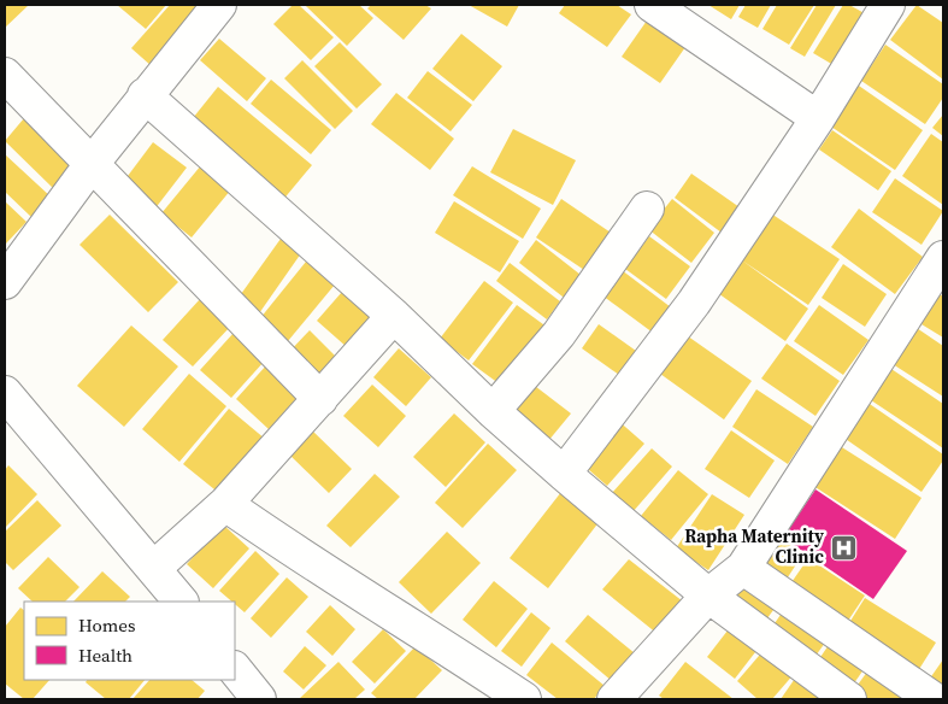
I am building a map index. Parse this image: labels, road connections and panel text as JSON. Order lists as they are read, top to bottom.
{
  "places": {
    "hospital": ["Rapha Maternity Clinic"]
  },
  "legend": ["Homes", "Health"]
}
